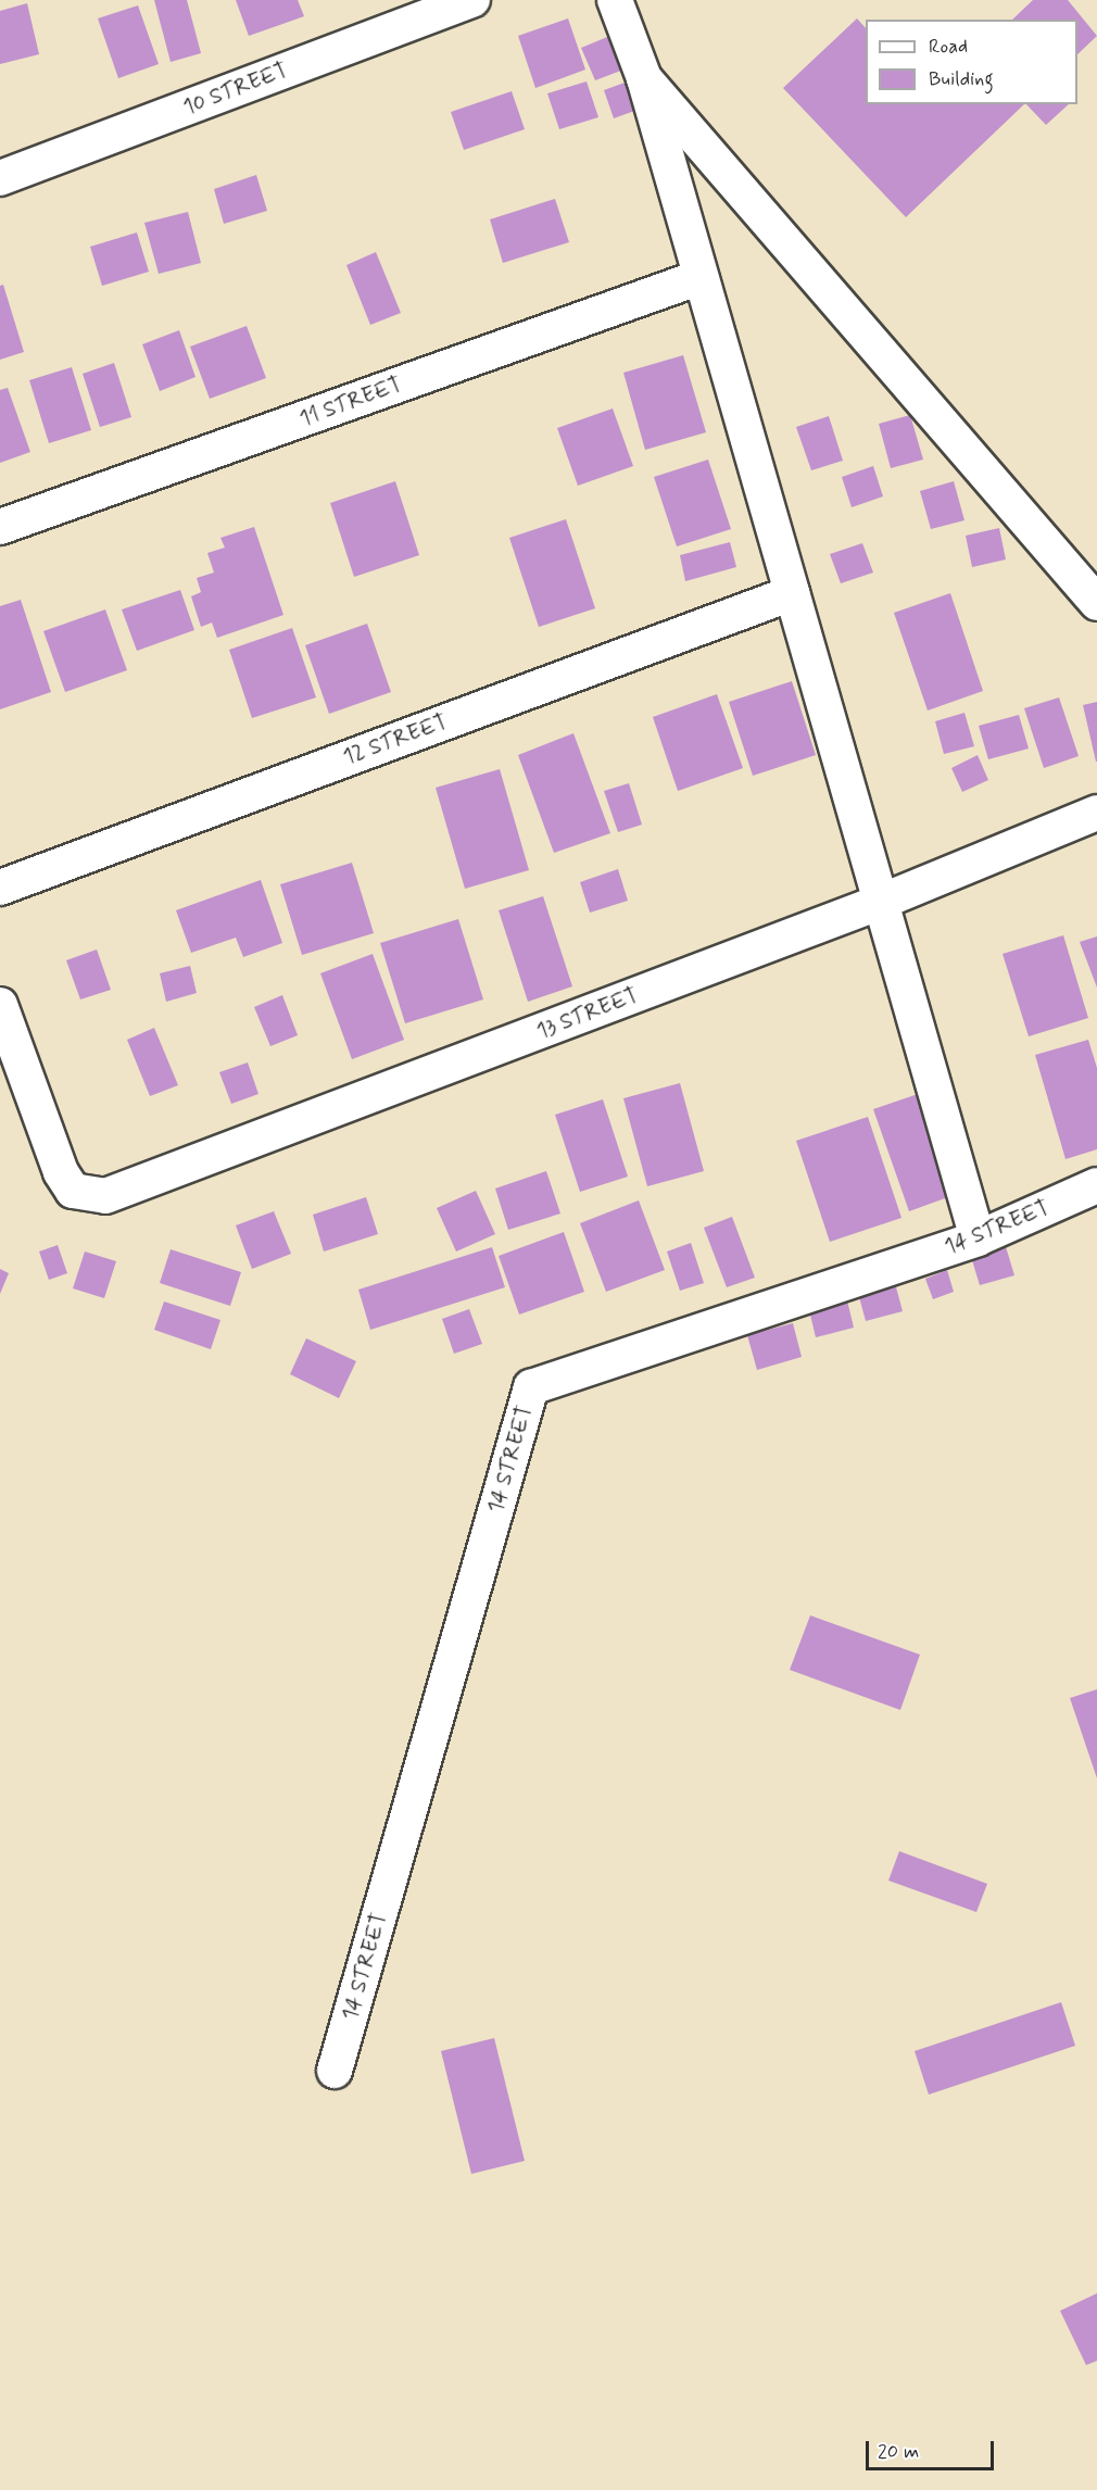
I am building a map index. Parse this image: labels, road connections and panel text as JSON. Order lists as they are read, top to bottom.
{
  "streets": {
    "street": [
      "10 STREET",
      "11 STREET",
      "12 STREET",
      "13 STREET",
      "14 STREET"
    ]
  },
  "legend": ["Road", "Building"],
  "scale_bar": "20 m"
}
